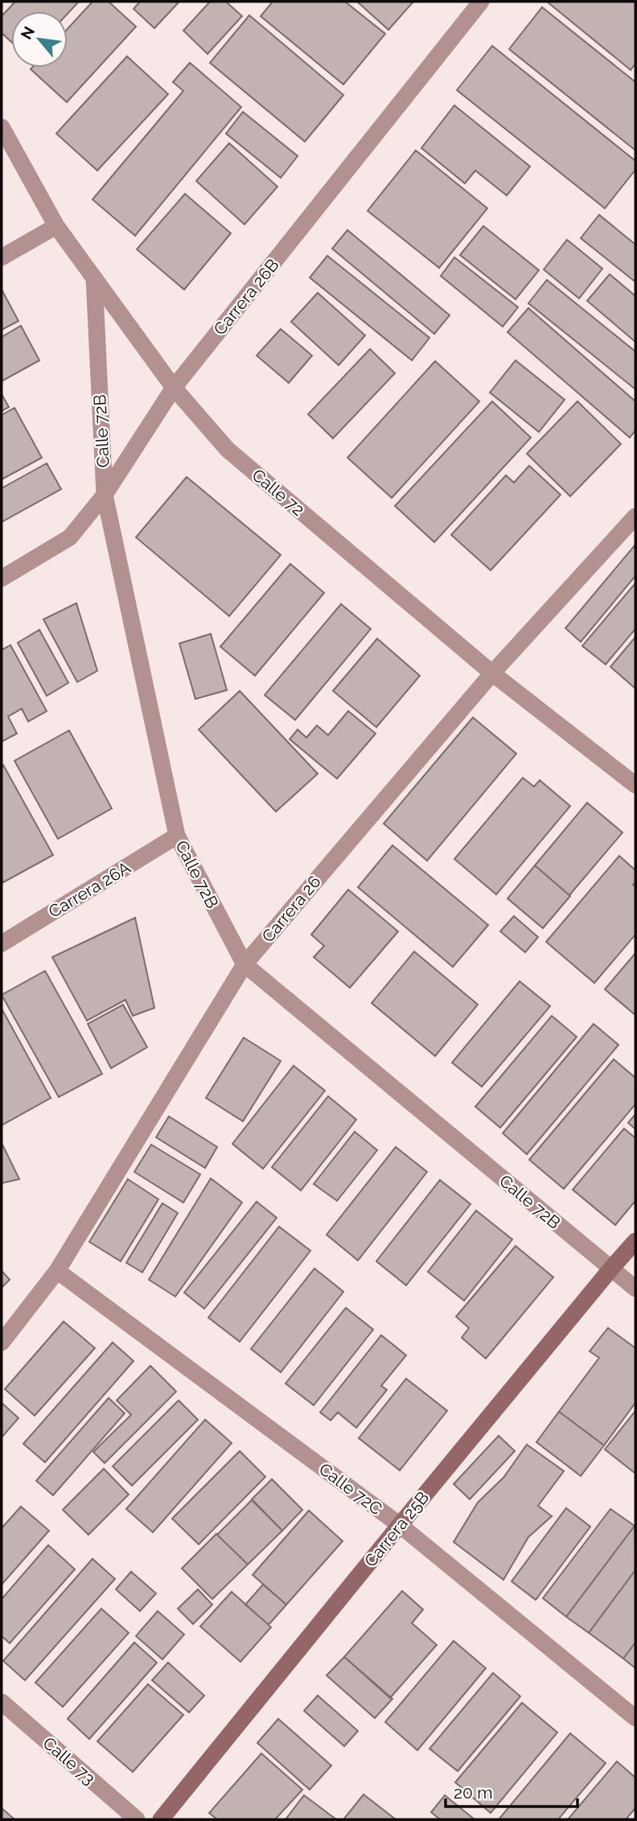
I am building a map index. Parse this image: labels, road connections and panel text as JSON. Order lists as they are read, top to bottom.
{
  "streets": {
    "street": [
      "Carrera 26B",
      "Calle 72B",
      "Calle 72",
      "Carrera 26A",
      "Carrera 26",
      "Calle 72C",
      "Carrera 25B",
      "Calle 73"
    ]
  },
  "crossings": [
    ["Carrera 26B", "Calle 72B"],
    ["Carrera 26B", "Calle 72"],
    ["Calle 72B", "Calle 72"],
    ["Calle 72B", "Carrera 26A"],
    ["Calle 72B", "Carrera 26"],
    ["Calle 72B", "Carrera 25B"],
    ["Calle 72", "Carrera 26"],
    ["Carrera 26", "Calle 72C"],
    ["Calle 72C", "Carrera 25B"]
  ],
  "scale_bar": "20 m",
  "north": "top left"
}
